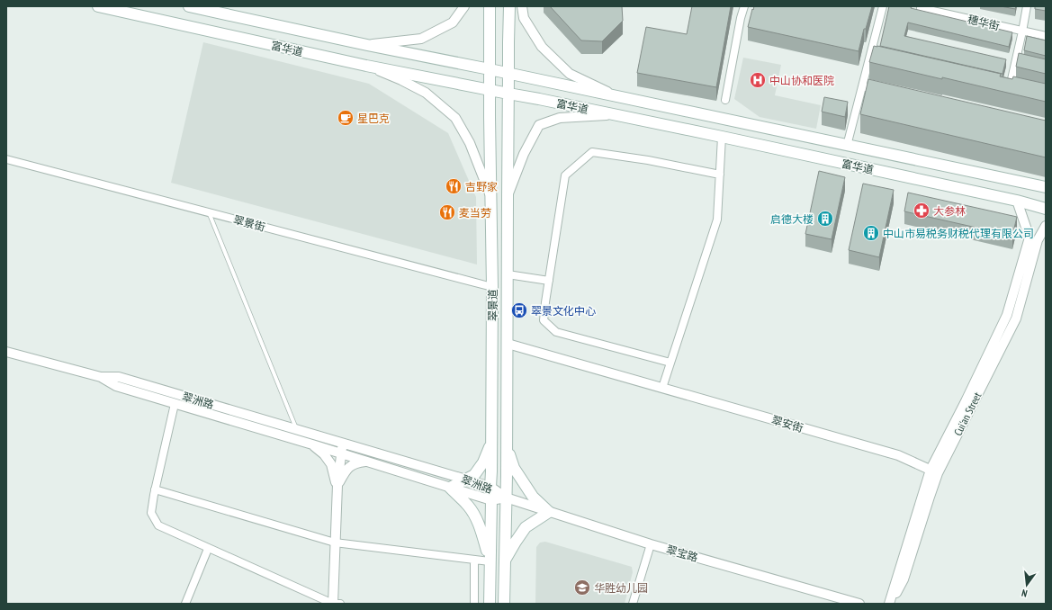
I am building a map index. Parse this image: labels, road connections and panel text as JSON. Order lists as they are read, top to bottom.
{
  "streets": {
    "main road": ["富华道", "翠景道"],
    "street": [
      "穗华街",
      "翠景街",
      "翠洲路",
      "Cui'an Street",
      "翠安街",
      "翠宝路"
    ]
  },
  "crossings": [
    ["富华道", "翠景道"],
    ["富华道", "Cui'an Street"],
    ["翠景街", "翠景道"],
    ["翠景道", "翠洲路"],
    ["翠景道", "翠安街"],
    ["翠景道", "翠宝路"],
    ["翠洲路", "翠宝路"],
    ["Cui'an Street", "翠安街"]
  ],
  "places": {
    "hospital": ["中山协和医院"],
    "cafe": ["星巴克"],
    "restaurant": ["吉野家", "麦当劳"],
    "pharmacy": ["大参林"],
    "building": ["启德大楼", "中山市易税务财税代理有限公司"],
    "bus stop": ["翠景文化中心"],
    "school or university": ["华胜幼儿园"]
  },
  "north": "bottom"
}
